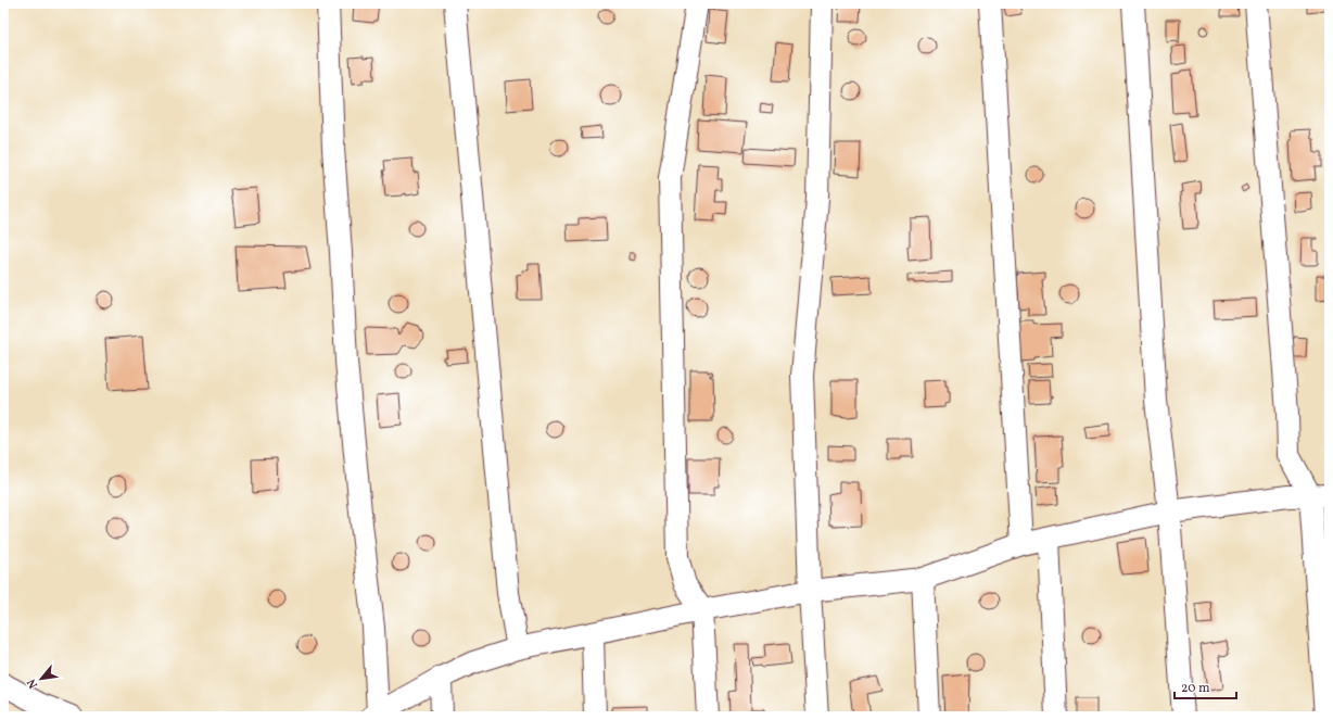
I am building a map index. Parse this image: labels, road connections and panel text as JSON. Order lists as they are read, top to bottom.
{
  "scale_bar": "20 m",
  "north": "bottom left"
}
